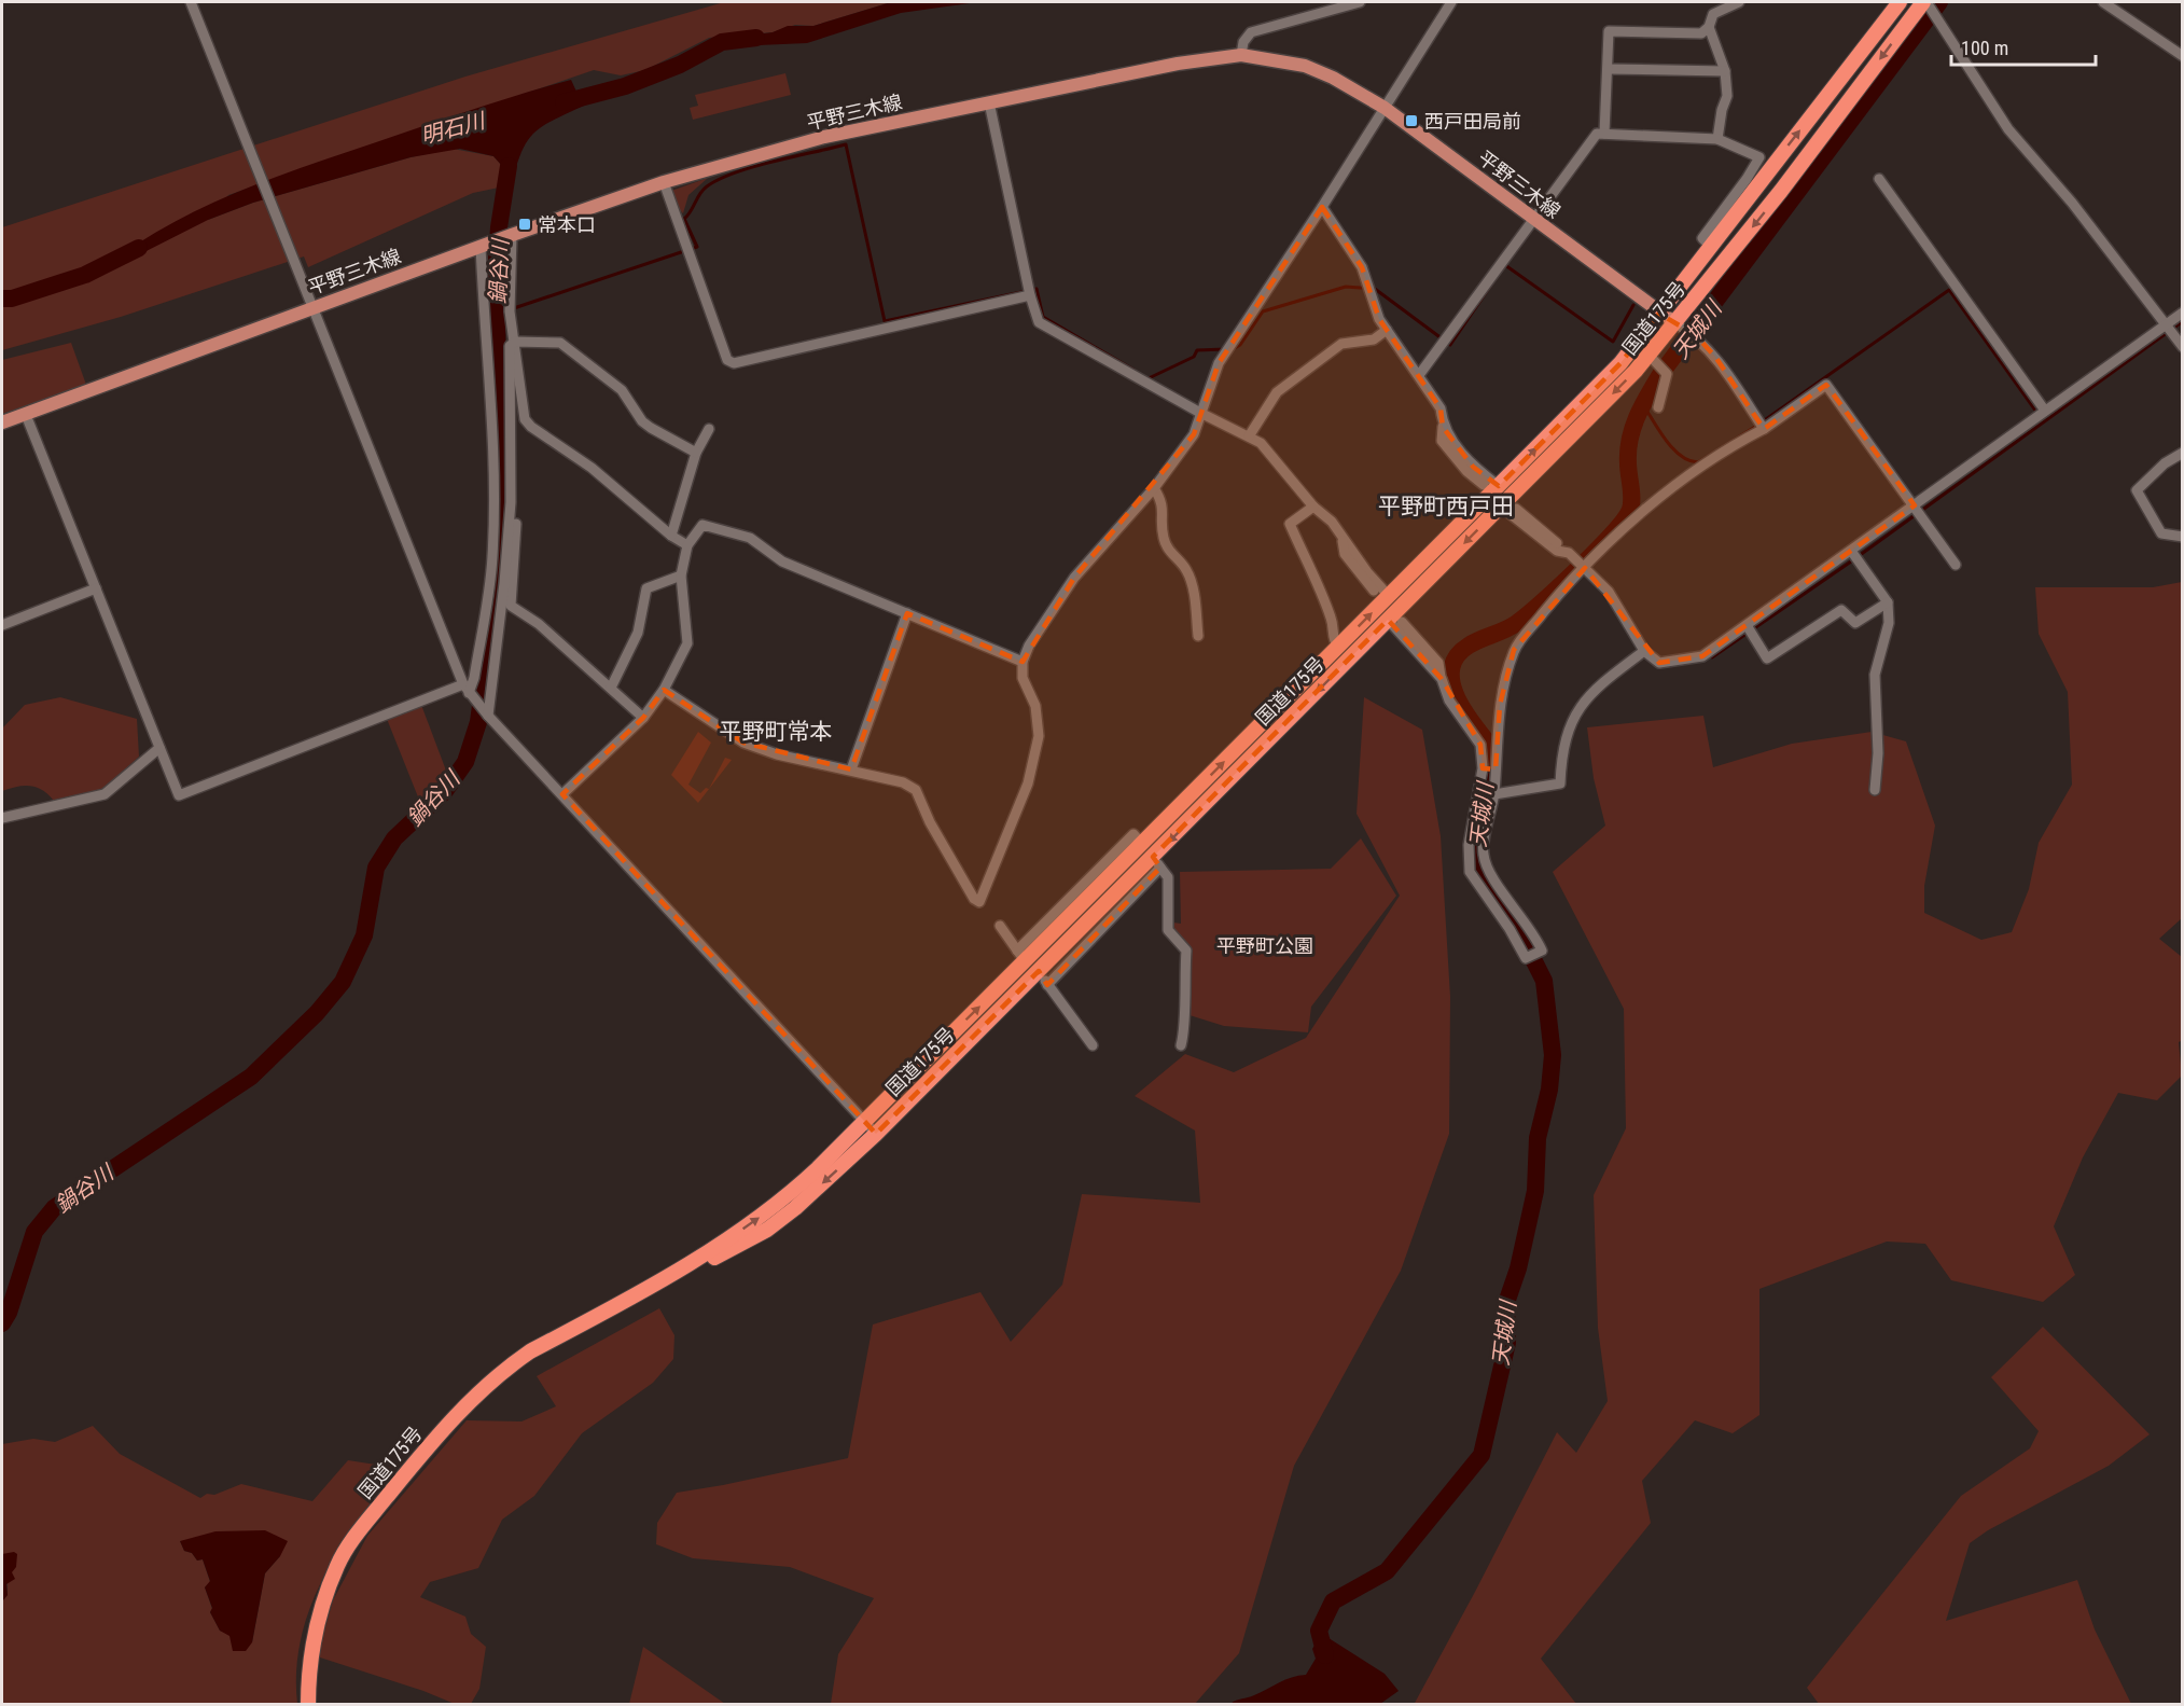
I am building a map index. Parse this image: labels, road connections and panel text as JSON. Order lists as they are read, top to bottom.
{
  "streets": {
    "highway": ["国道175号"],
    "main road": ["平野三木線"]
  },
  "crossings": [
    ["平野三木線", "国道175号"]
  ],
  "districts": ["平野町西戸田", "平野町常本"],
  "water": ["明石川", "鍋谷川", "天城川"],
  "parks": ["平野町公園"],
  "places": {
    "transit": ["西戸田局前", "常本口"]
  },
  "scale_bar": "100 m"
}
